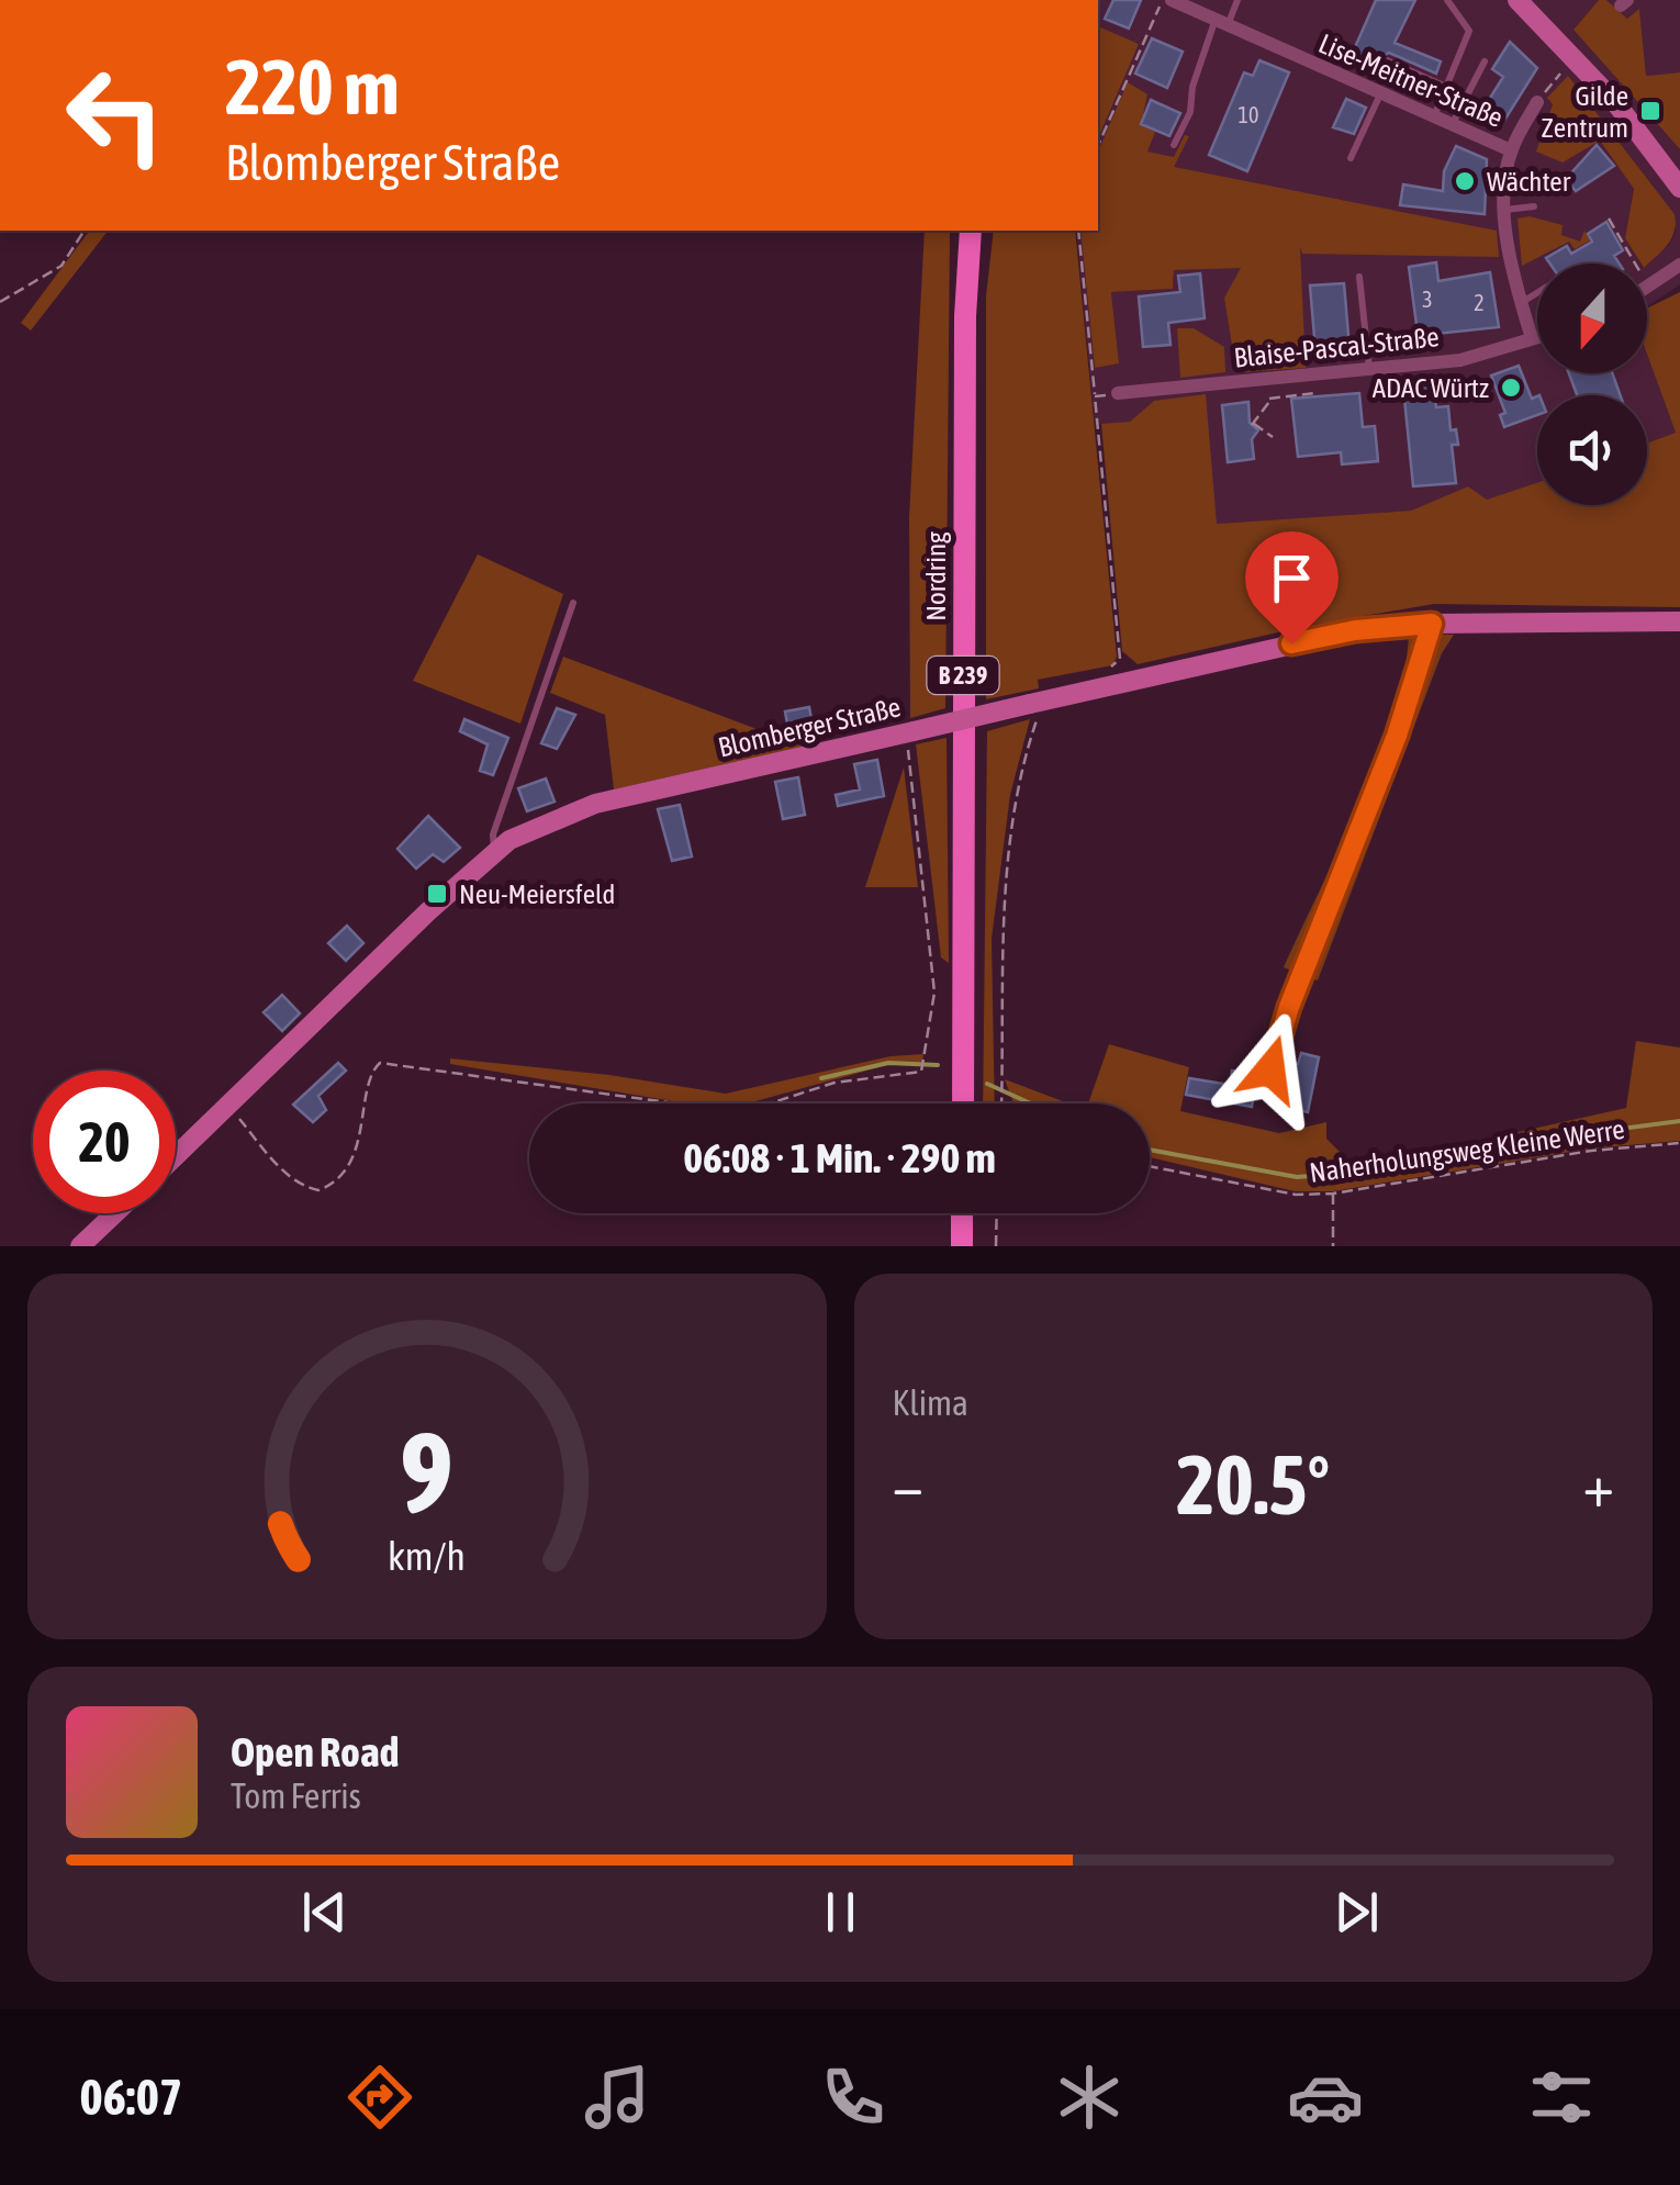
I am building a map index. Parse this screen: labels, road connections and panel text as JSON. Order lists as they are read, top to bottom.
{
  "streets": {
    "main road": ["Nordring", "B 239", "Blomberger Straße"],
    "street": ["Lise-Meitner-Straße", "Blaise-Pascal-Straße"],
    "path": ["Naherholungsweg Kleine Werre"]
  },
  "crossings": [
    ["Lise-Meitner-Straße", "Blaise-Pascal-Straße"]
  ],
  "places": {
    "transit": ["Gilde Zentrum", "Neu-Meiersfeld"],
    "other": ["Wächter", "ADAC Würtz"]
  },
  "house_numbers": ["10", "3", "2"],
  "north": "bottom",
  "page": {
    "turn": ["220 m", "Blomberger Straße"],
    "limit": "20",
    "trip": "06:08 · 1 Min. · 290 m",
    "tile": "Klima",
    "heat": ["−", "20.5°", "+"],
    "song": ["Open Road", "Tom Ferris"],
    "tabs": "06:07",
    "gauge": ["9", "km/h"]
  }
}
